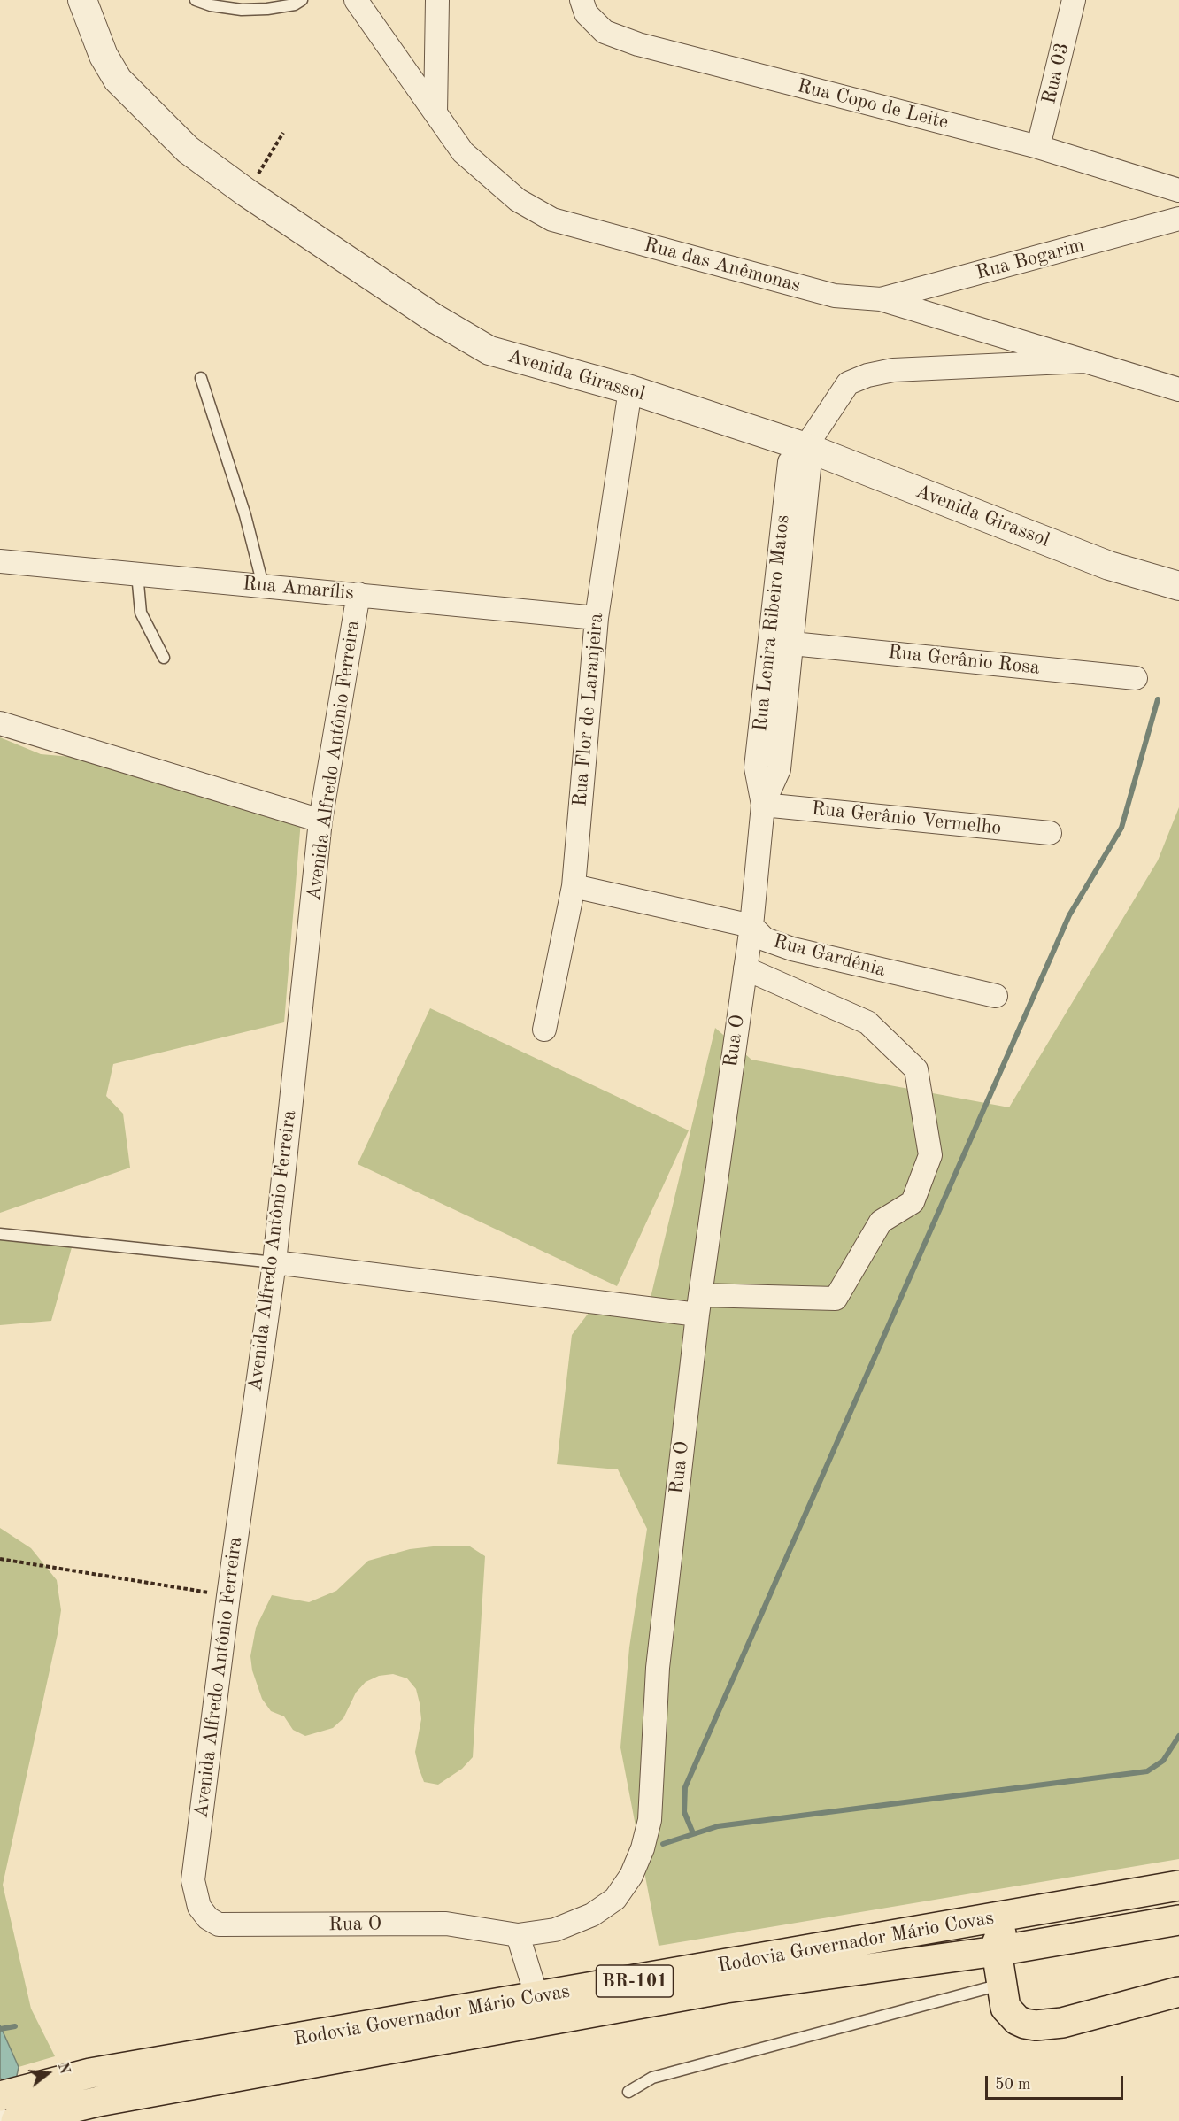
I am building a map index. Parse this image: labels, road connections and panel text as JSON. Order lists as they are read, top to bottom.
{
  "streets": {
    "highway": ["Rodovia Governador Mário Covas", "BR-101"],
    "street": [
      "Rua 03",
      "Rua Copo de Leite",
      "Rua Bogarim",
      "Rua das Anêmonas",
      "Avenida Girassol",
      "Rua Amarílis",
      "Rua Lenira Ribeiro Matos",
      "Rua Gerânio Rosa",
      "Rua Flor de Laranjeira",
      "Avenida Alfredo Antônio Ferreira",
      "Rua Gerânio Vermelho",
      "Rua Gardênia",
      "Rua O"
    ]
  },
  "crossings": [
    ["Rua 03", "Rua Copo de Leite"],
    ["Rua Bogarim", "Rua das Anêmonas"],
    ["Rua das Anêmonas", "Rua Lenira Ribeiro Matos"],
    ["Avenida Girassol", "Rua Lenira Ribeiro Matos"],
    ["Avenida Girassol", "Rua Flor de Laranjeira"],
    ["Rua Amarílis", "Rua Flor de Laranjeira"],
    ["Rua Amarílis", "Avenida Alfredo Antônio Ferreira"],
    ["Rua Lenira Ribeiro Matos", "Rua Gerânio Rosa"],
    ["Rua Lenira Ribeiro Matos", "Rua Gerânio Vermelho"],
    ["Rua Lenira Ribeiro Matos", "Rua Gardênia"],
    ["Rua Lenira Ribeiro Matos", "Rua O"],
    ["Rua Flor de Laranjeira", "Rua Gardênia"],
    ["Avenida Alfredo Antônio Ferreira", "Rua O"],
    ["Rua Gardênia", "Rua O"]
  ],
  "scale_bar": "50 m",
  "north": "right"
}
